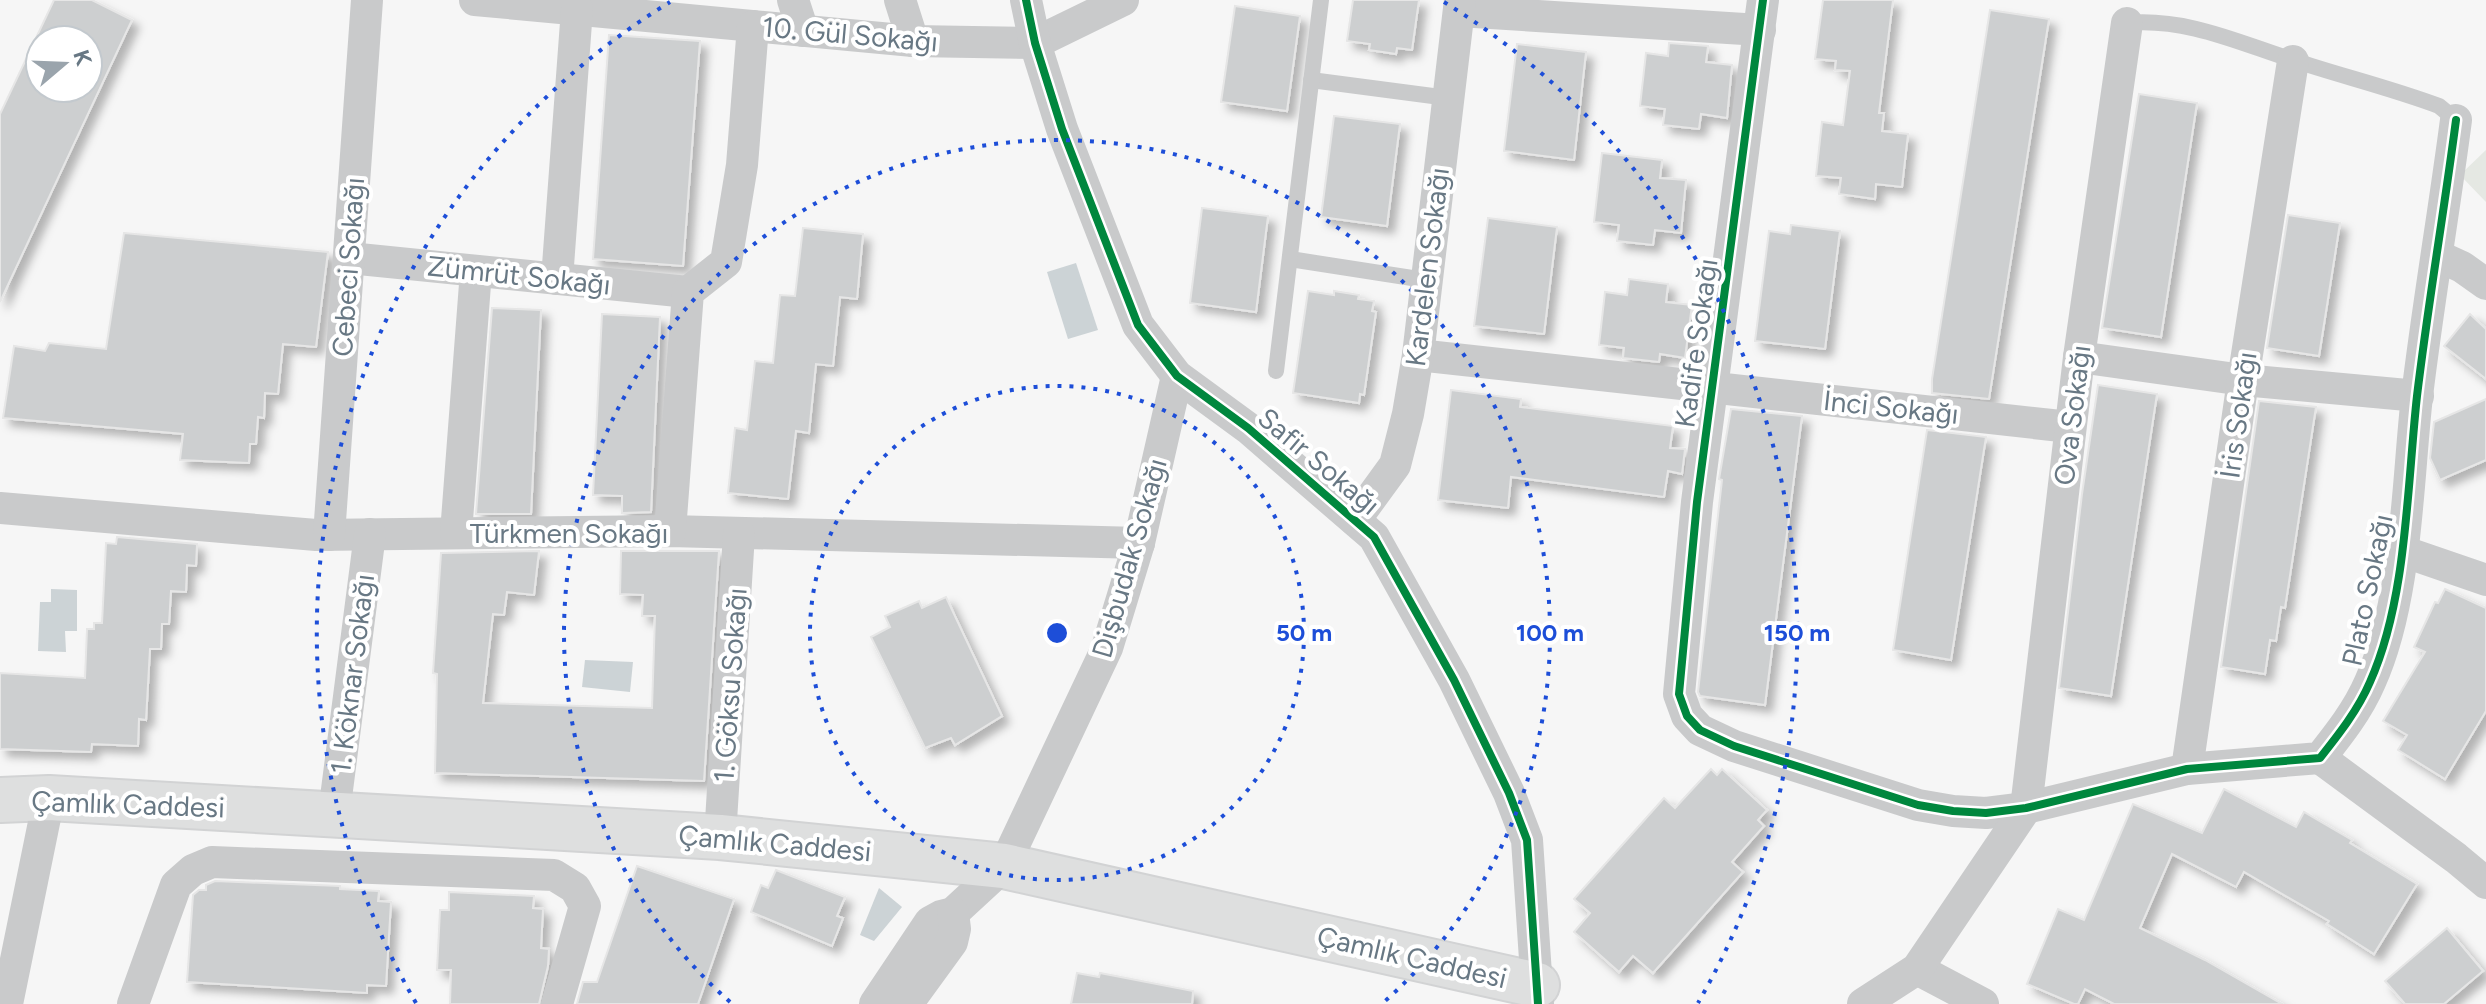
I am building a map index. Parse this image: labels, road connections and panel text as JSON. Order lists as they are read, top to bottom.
{
  "streets": {
    "main road": ["Çamlık Caddesi"],
    "street": [
      "10. Gül Sokağı",
      "Cebeci Sokağı",
      "Kardelen Sokağı",
      "Zümrüt Sokağı",
      "Kadife Sokağı",
      "İnci Sokağı",
      "Ova Sokağı",
      "İris Sokağı",
      "Safir Sokağı",
      "Türkmen Sokağı",
      "Dişbudak Sokağı",
      "Plato Sokağı",
      "1. Köknar Sokağı",
      "1. Göksu Sokağı"
    ]
  },
  "crossings": [
    ["10. Gül Sokağı", "Safir Sokağı"],
    ["Cebeci Sokağı", "Zümrüt Sokağı"],
    ["Cebeci Sokağı", "Türkmen Sokağı"],
    ["Kardelen Sokağı", "İnci Sokağı"],
    ["Kardelen Sokağı", "Safir Sokağı"],
    ["Kadife Sokağı", "İnci Sokağı"],
    ["Kadife Sokağı", "Ova Sokağı"],
    ["İnci Sokağı", "Ova Sokağı"],
    ["Safir Sokağı", "Dişbudak Sokağı"],
    ["Safir Sokağı", "Çamlık Caddesi"],
    ["Türkmen Sokağı", "Dişbudak Sokağı"],
    ["Türkmen Sokağı", "1. Köknar Sokağı"],
    ["Türkmen Sokağı", "1. Göksu Sokağı"],
    ["Dişbudak Sokağı", "Çamlık Caddesi"],
    ["1. Köknar Sokağı", "Çamlık Caddesi"],
    ["1. Göksu Sokağı", "Çamlık Caddesi"]
  ],
  "north": "right",
  "rings": ["50 m", "100 m", "150 m"]
}
